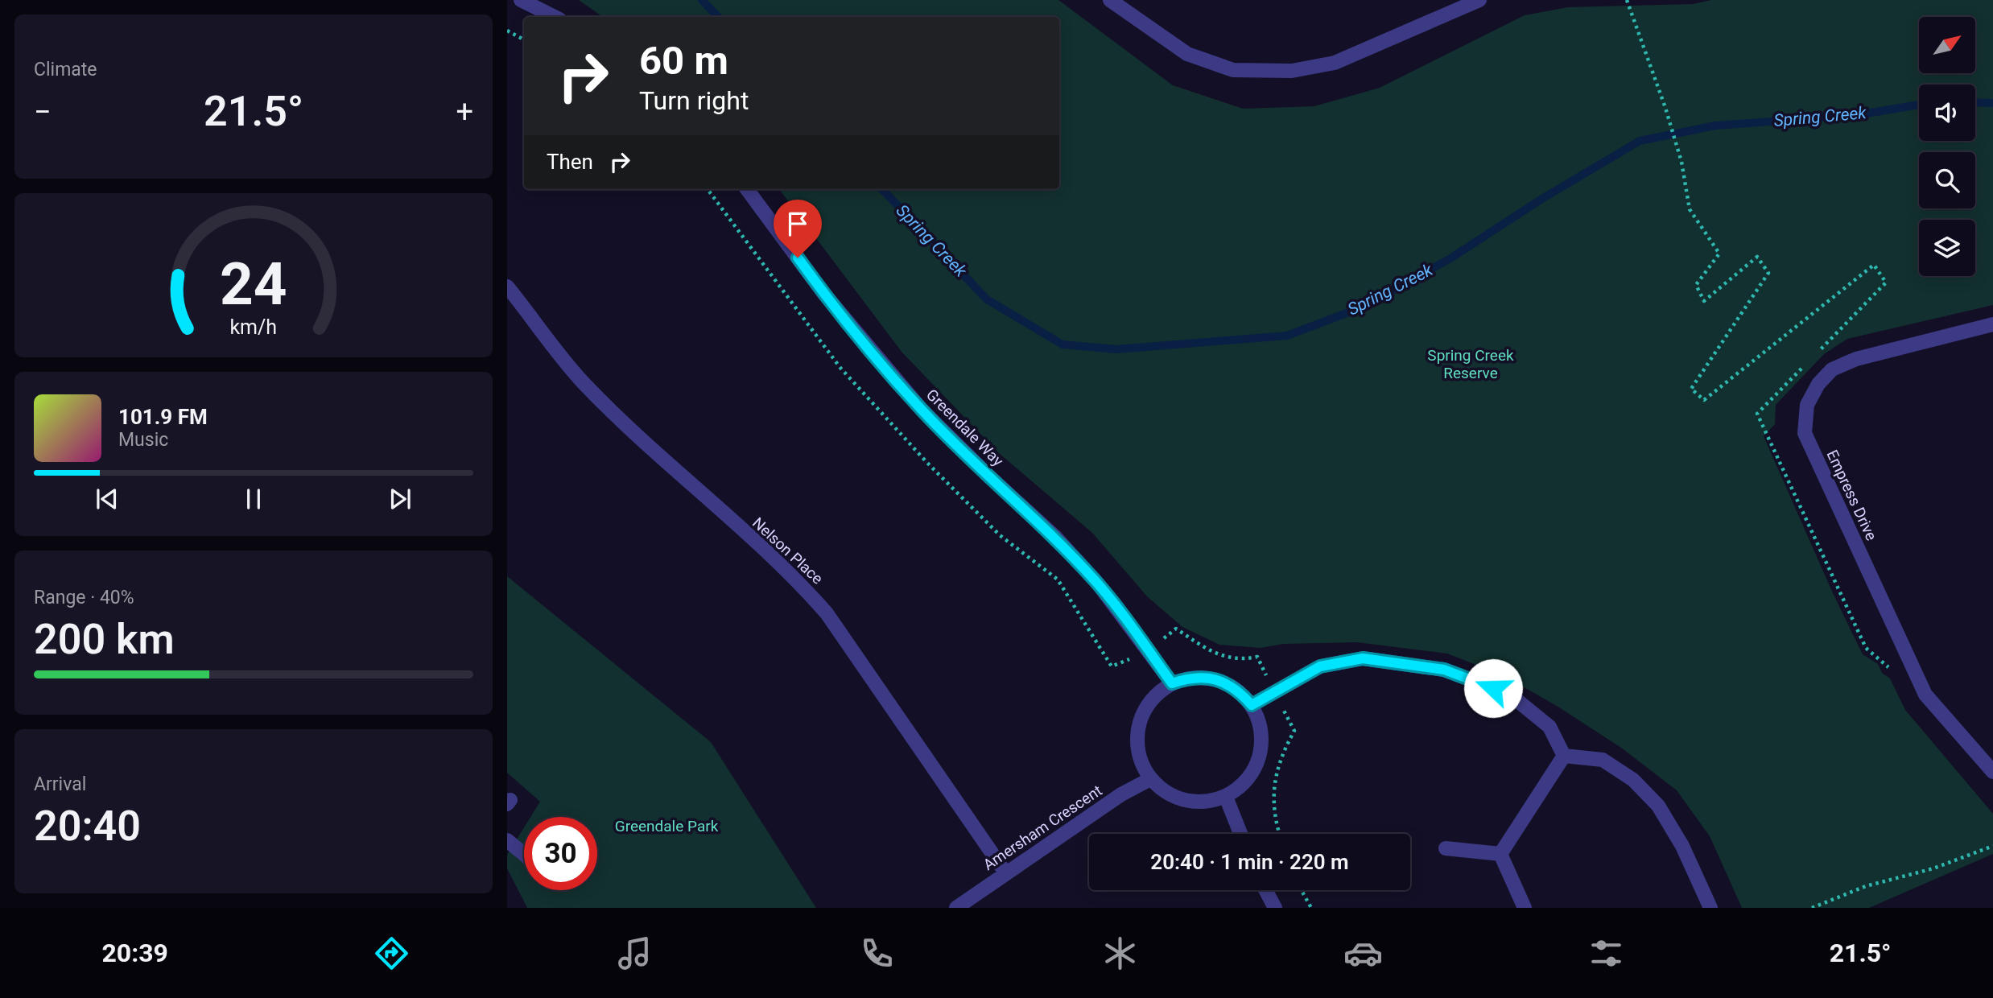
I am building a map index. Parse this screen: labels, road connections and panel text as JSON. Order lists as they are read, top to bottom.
{
  "streets": {
    "street": [
      "Greendale Way",
      "Empress Drive",
      "Nelson Place",
      "Amersham Crescent"
    ]
  },
  "crossings": [
    ["Greendale Way", "Amersham Crescent"],
    ["Nelson Place", "Amersham Crescent"]
  ],
  "water": ["Spring Creek"],
  "parks": ["Spring Creek Reserve", "Greendale Park"],
  "north": "top right",
  "page": {
    "tile": [
      "Climate",
      ["Range · 40%", "200 km"],
      ["Arrival", "20:40"]
    ],
    "turn": ["60 m", "Turn right"],
    "heat": ["−", "21.5°", "+"],
    "then": "Then",
    "song": ["101.9 FM", "Music"],
    "limit": "30",
    "trip": "20:40 · 1 min · 220 m",
    "tabs": ["20:39", "21.5°"],
    "gauge": ["24", "km/h"]
  }
}
